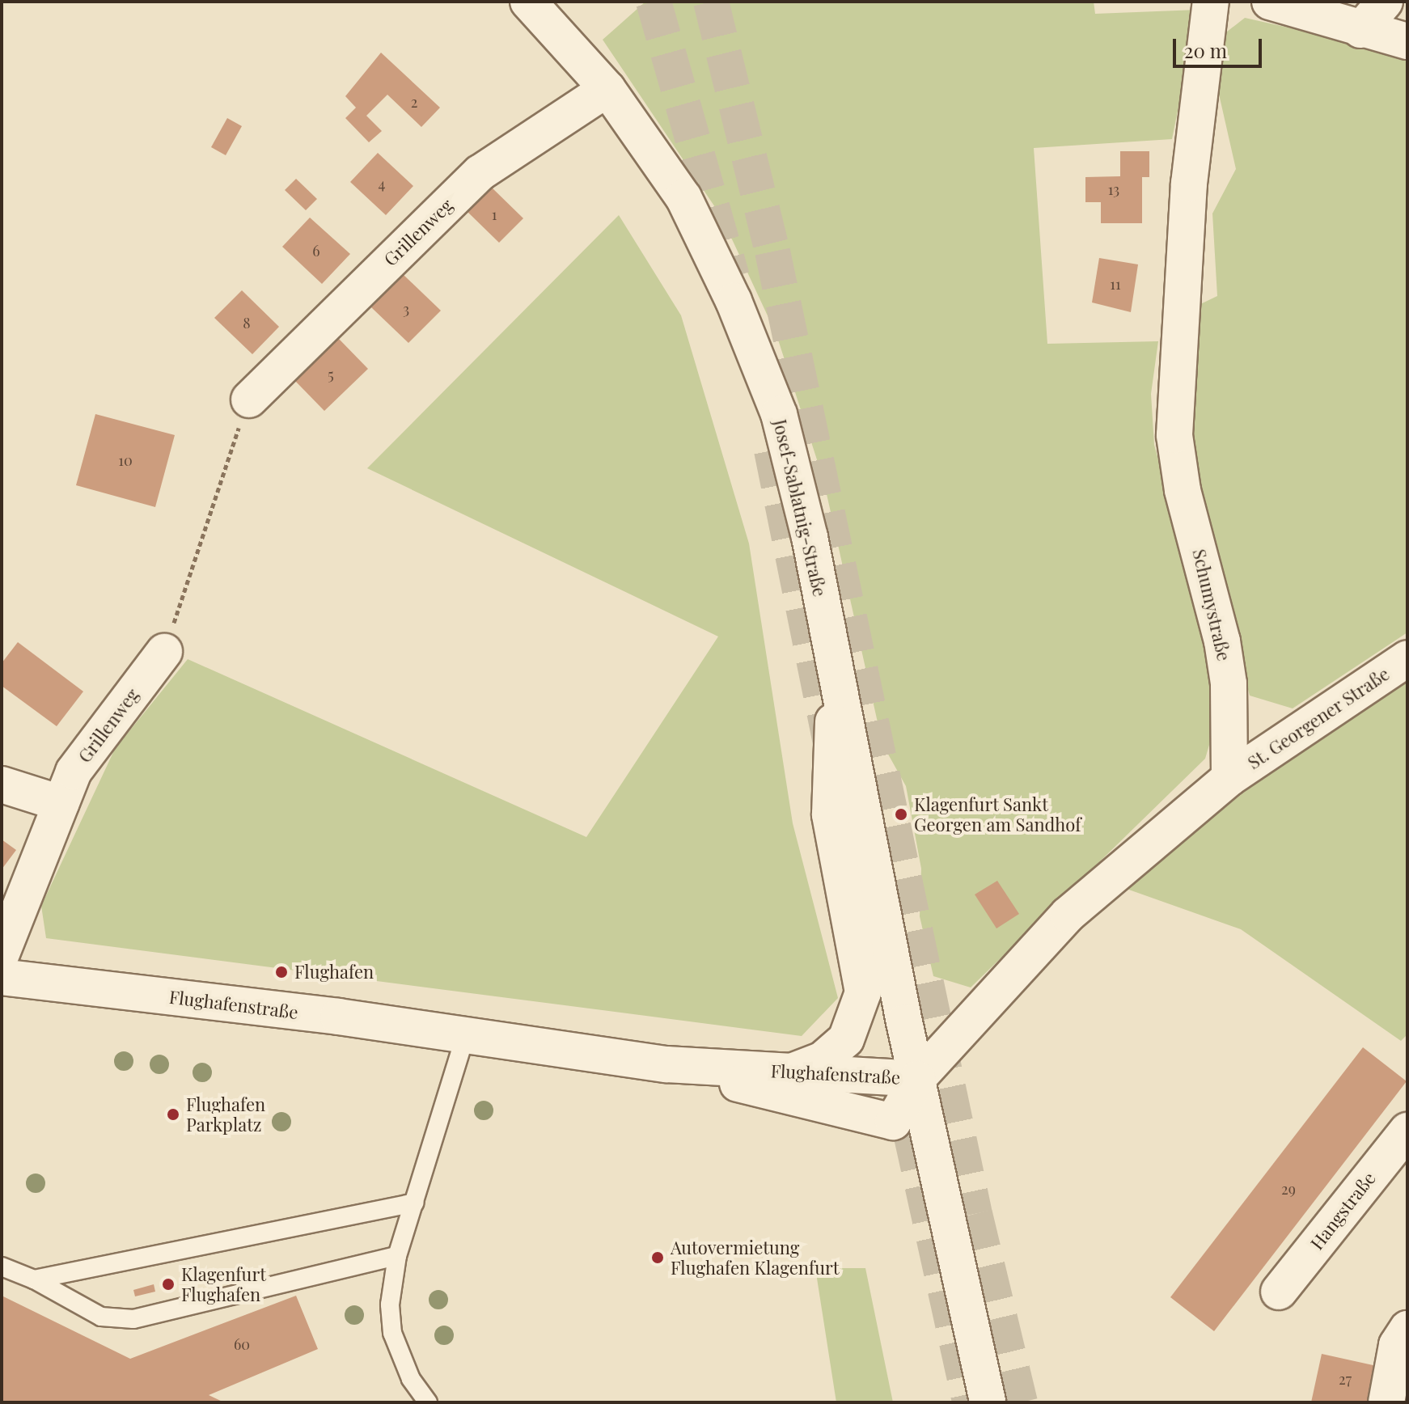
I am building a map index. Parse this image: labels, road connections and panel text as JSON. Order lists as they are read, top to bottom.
{
  "streets": {
    "street": [
      "Grillenweg",
      "Josef-Sablatnig-Straße",
      "Schumystraße",
      "St. Georgener Straße",
      "Flughafenstraße",
      "Hangstraße"
    ]
  },
  "crossings": [
    ["Grillenweg", "Josef-Sablatnig-Straße"],
    ["Josef-Sablatnig-Straße", "Flughafenstraße"],
    ["Schumystraße", "St. Georgener Straße"]
  ],
  "places": [
    "Klagenfurt Sankt Georgen am Sandhof",
    "Flughafen",
    "Flughafen Parkplatz",
    "Autovermietung Flughafen Klagenfurt",
    "Klagenfurt Flughafen"
  ],
  "house_numbers": [
    "2",
    "4",
    "13",
    "1",
    "6",
    "11",
    "3",
    "8",
    "5",
    "10",
    "29",
    "60",
    "27"
  ],
  "scale_bar": "20 m"
}
